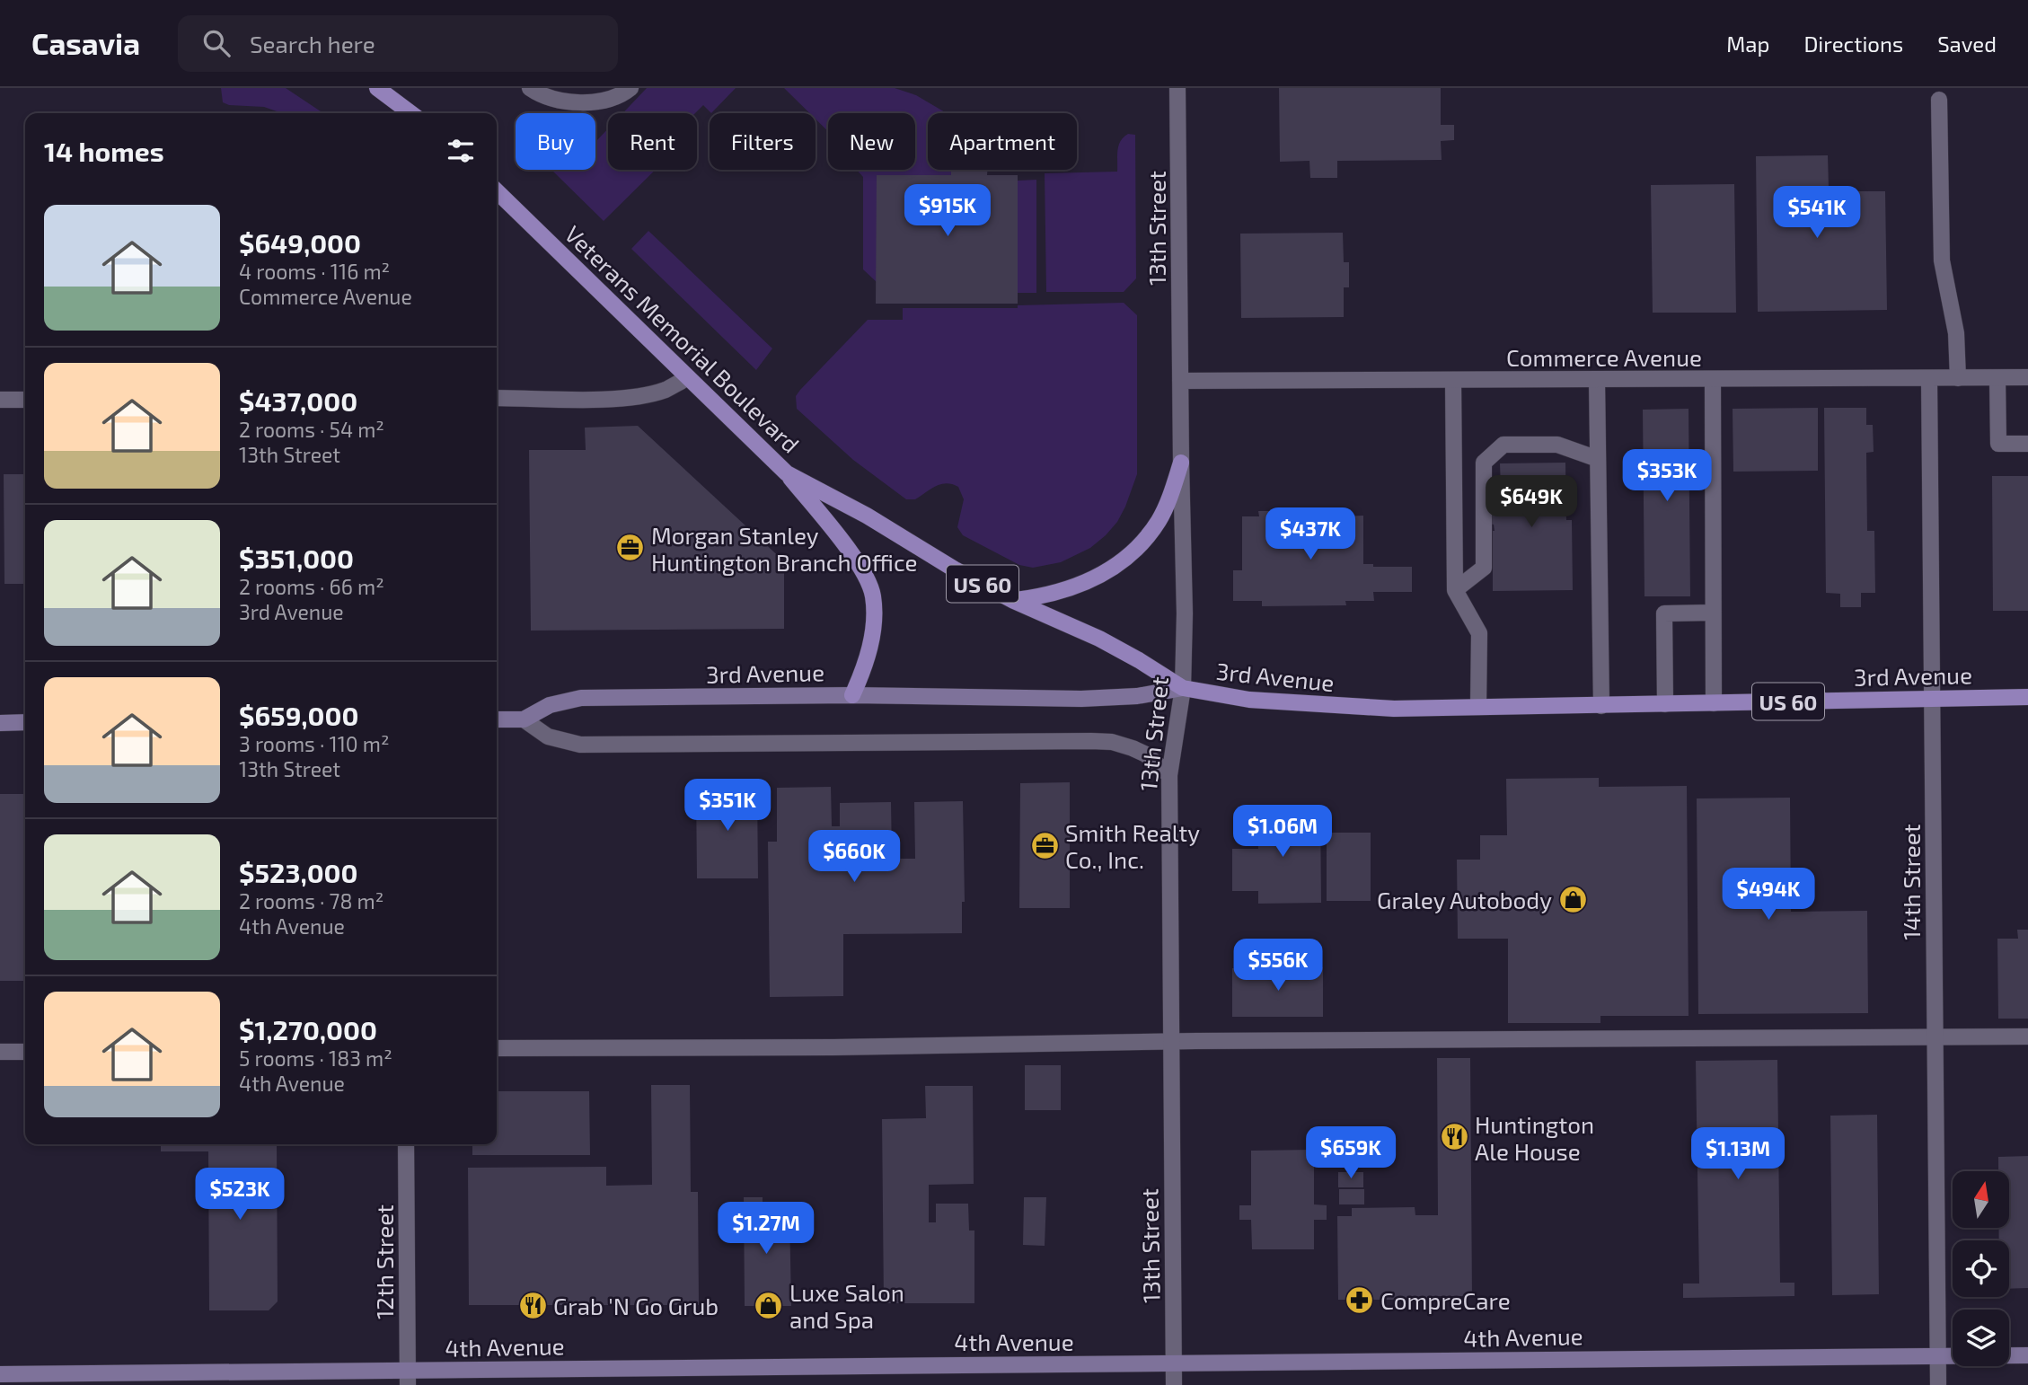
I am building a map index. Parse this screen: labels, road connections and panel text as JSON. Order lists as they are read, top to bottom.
{
  "streets": {
    "main road": ["Veterans Memorial Boulevard", "US 60", "3rd Avenue"],
    "street": [
      "13th Street",
      "Commerce Avenue",
      "14th Street",
      "12th Street",
      "4th Avenue"
    ]
  },
  "crossings": [
    ["13th Street", "Veterans Memorial Boulevard"],
    ["13th Street", "Commerce Avenue"],
    ["13th Street", "3rd Avenue"],
    ["13th Street", "4th Avenue"],
    ["Veterans Memorial Boulevard", "3rd Avenue"],
    ["Commerce Avenue", "14th Street"],
    ["3rd Avenue", "14th Street"],
    ["14th Street", "4th Avenue"],
    ["12th Street", "4th Avenue"]
  ],
  "places": {
    "office": ["Morgan Stanley Huntington Branch Office", "Smith Realty Co., Inc."],
    "shop": ["Graley Autobody", "Luxe Salon and Spa"],
    "restaurant": ["Huntington Ale House", "Grab 'N Go Grub"],
    "pharmacy": ["CompreCare"]
  },
  "north": "top",
  "page": {
    "header": "Casavia",
    "search": "Search here",
    "nav": ["Map", "Directions", "Saved"],
    "chip": [
      "Buy",
      "Rent",
      "Filters",
      "New",
      "Apartment"
    ],
    "heading": "14 homes",
    "price": [
      "$915K",
      "$541K",
      "$353K",
      "$649K",
      "$437K",
      "$351K",
      "$1.06M",
      "$660K",
      "$494K",
      "$556K",
      "$659K",
      "$1.13M",
      "$523K",
      "$1.27M"
    ],
    "list": [
      {
        "name": "$649,000",
        "note": "4 rooms · 116 m² · Commerce Avenue"
      },
      {
        "name": "$437,000",
        "note": "2 rooms · 54 m² · 13th Street"
      },
      {
        "name": "$351,000",
        "note": "2 rooms · 66 m² · 3rd Avenue"
      },
      {
        "name": "$659,000",
        "note": "3 rooms · 110 m² · 13th Street"
      },
      {
        "name": "$523,000",
        "note": "2 rooms · 78 m² · 4th Avenue"
      },
      {
        "name": "$1,270,000",
        "note": "5 rooms · 183 m² · 4th Avenue"
      }
    ]
  }
}
